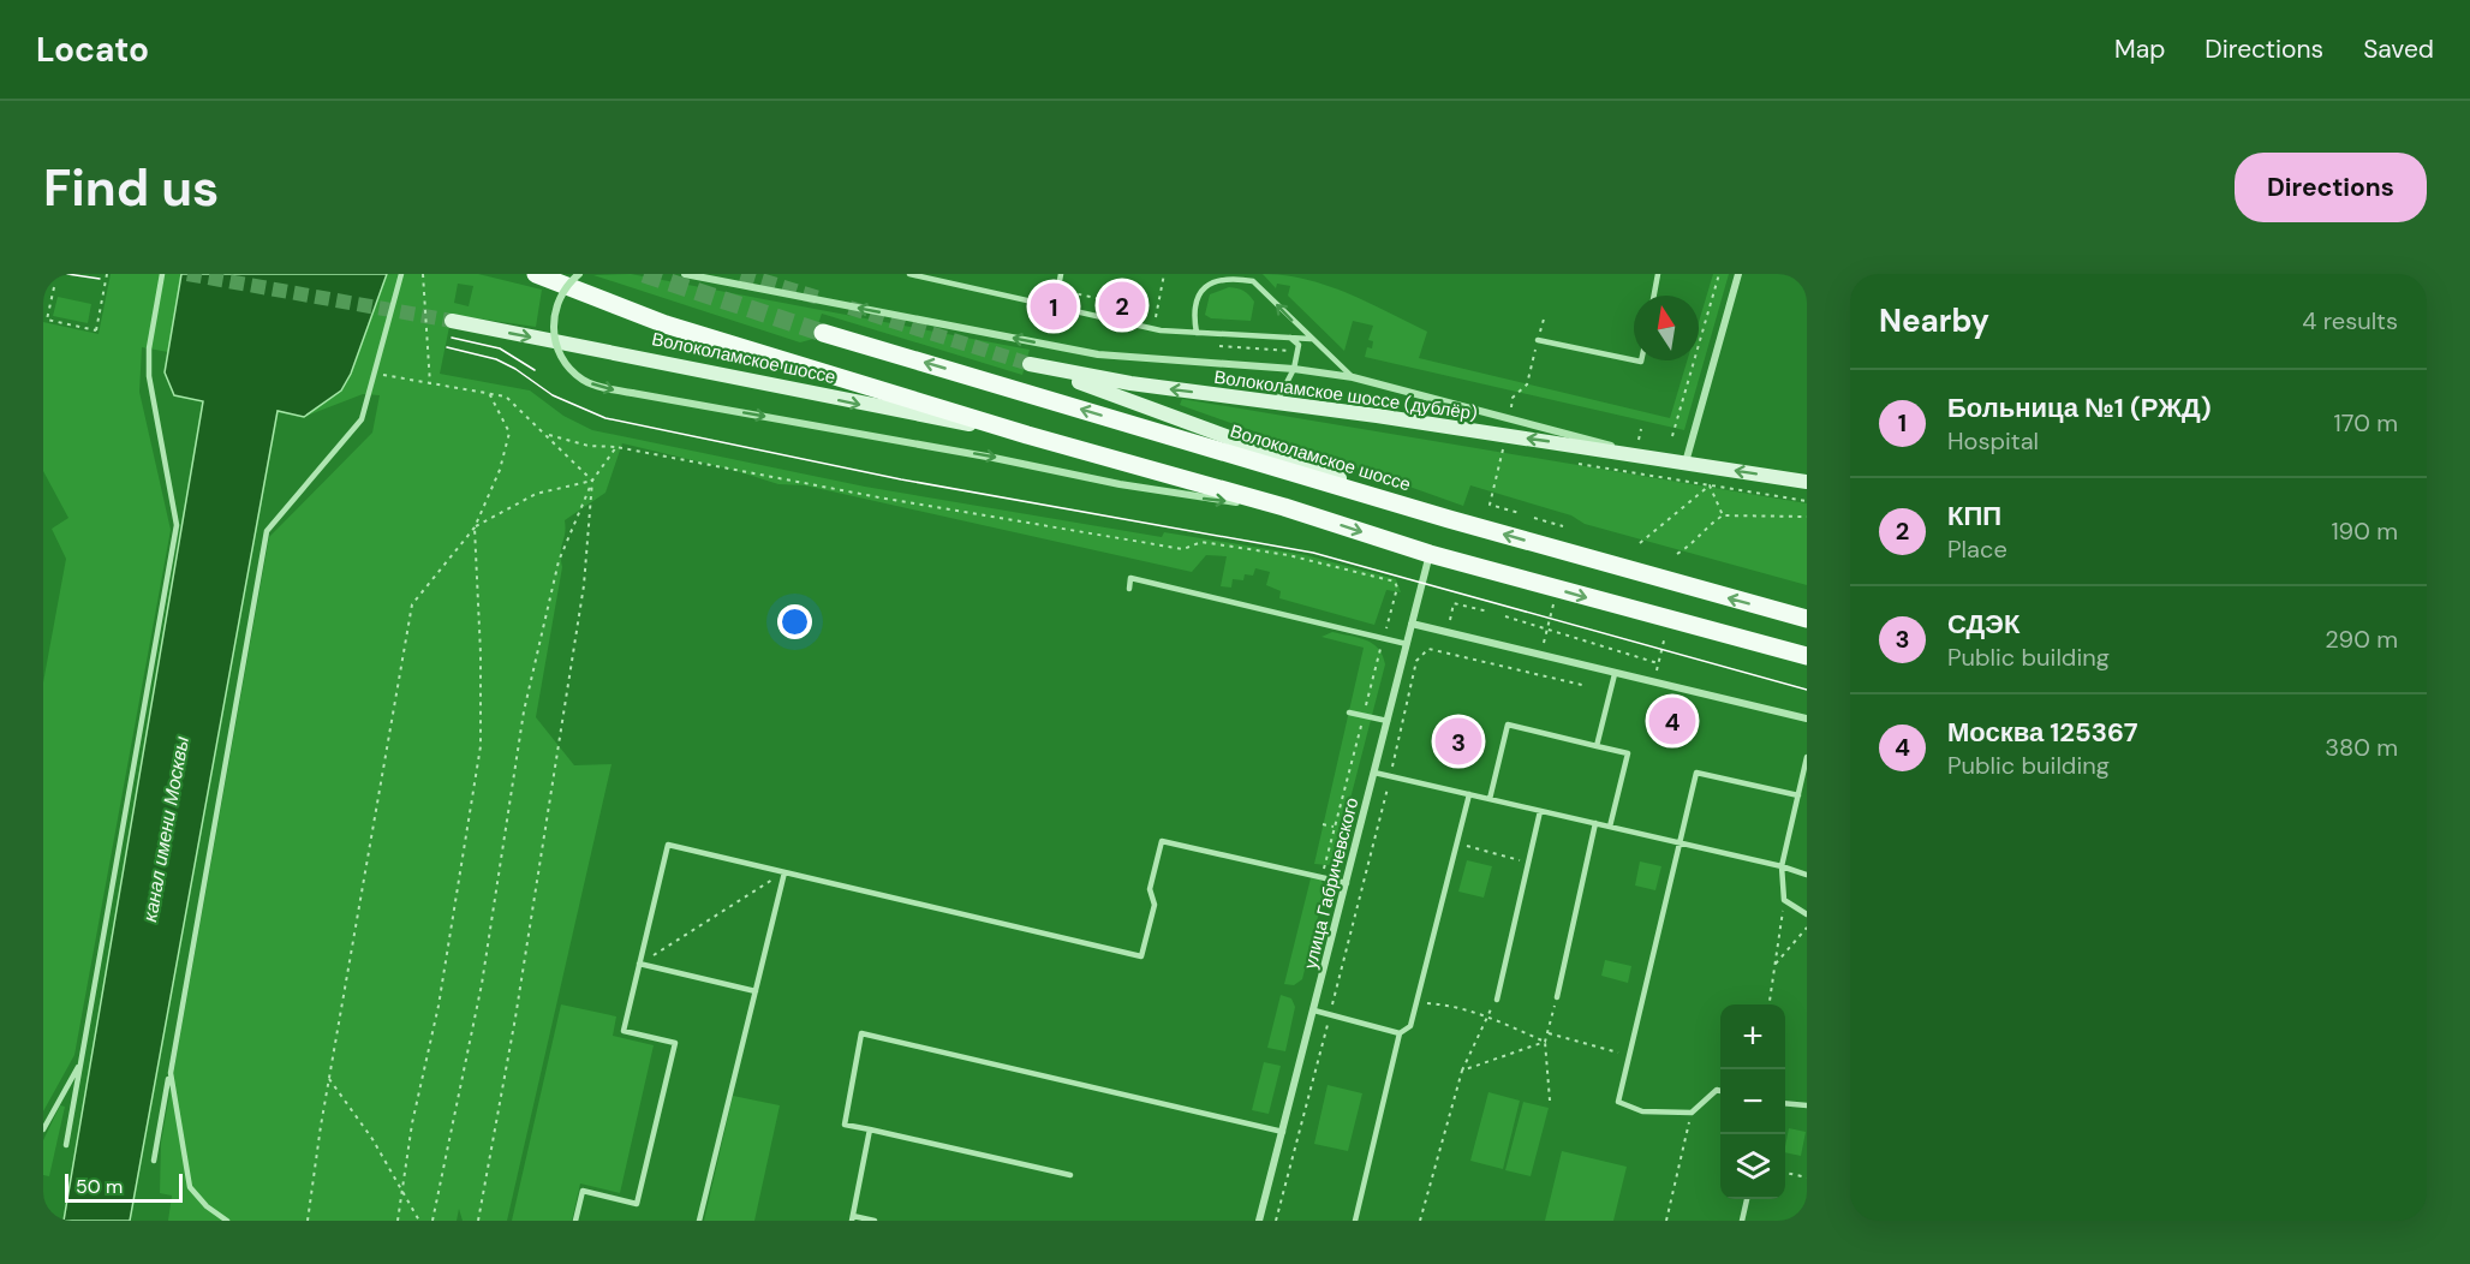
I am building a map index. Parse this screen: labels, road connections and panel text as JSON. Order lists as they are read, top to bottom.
{
  "streets": {
    "main road": ["Волоколамское шоссе", "Волоколамское шоссе (дублёр)"],
    "street": ["улица Габричевского"]
  },
  "crossings": [
    ["Волоколамское шоссе", "Волоколамское шоссе (дублёр)"],
    ["Волоколамское шоссе", "улица Габричевского"]
  ],
  "water": ["канал имени Москвы"],
  "scale_bar": "50 m",
  "north": "top",
  "page": {
    "header": "Locato",
    "nav": ["Map", "Directions", "Saved"],
    "buttons": "Directions",
    "title": "Find us",
    "heading": ["Nearby", "4 results"],
    "pins": [
      "2",
      "1",
      "4",
      "3"
    ],
    "list": [
      {
        "mark": "1",
        "name": "Больница №1 (РЖД)",
        "note": "Hospital",
        "value": "170 m"
      },
      {
        "mark": "2",
        "name": "КПП",
        "note": "Place",
        "value": "190 m"
      },
      {
        "mark": "3",
        "name": "СДЭК",
        "note": "Public building",
        "value": "290 m"
      },
      {
        "mark": "4",
        "name": "Москва 125367",
        "note": "Public building",
        "value": "380 m"
      }
    ],
    "map_buttons": ["+", "−"],
    "scale": "50 m"
  }
}
